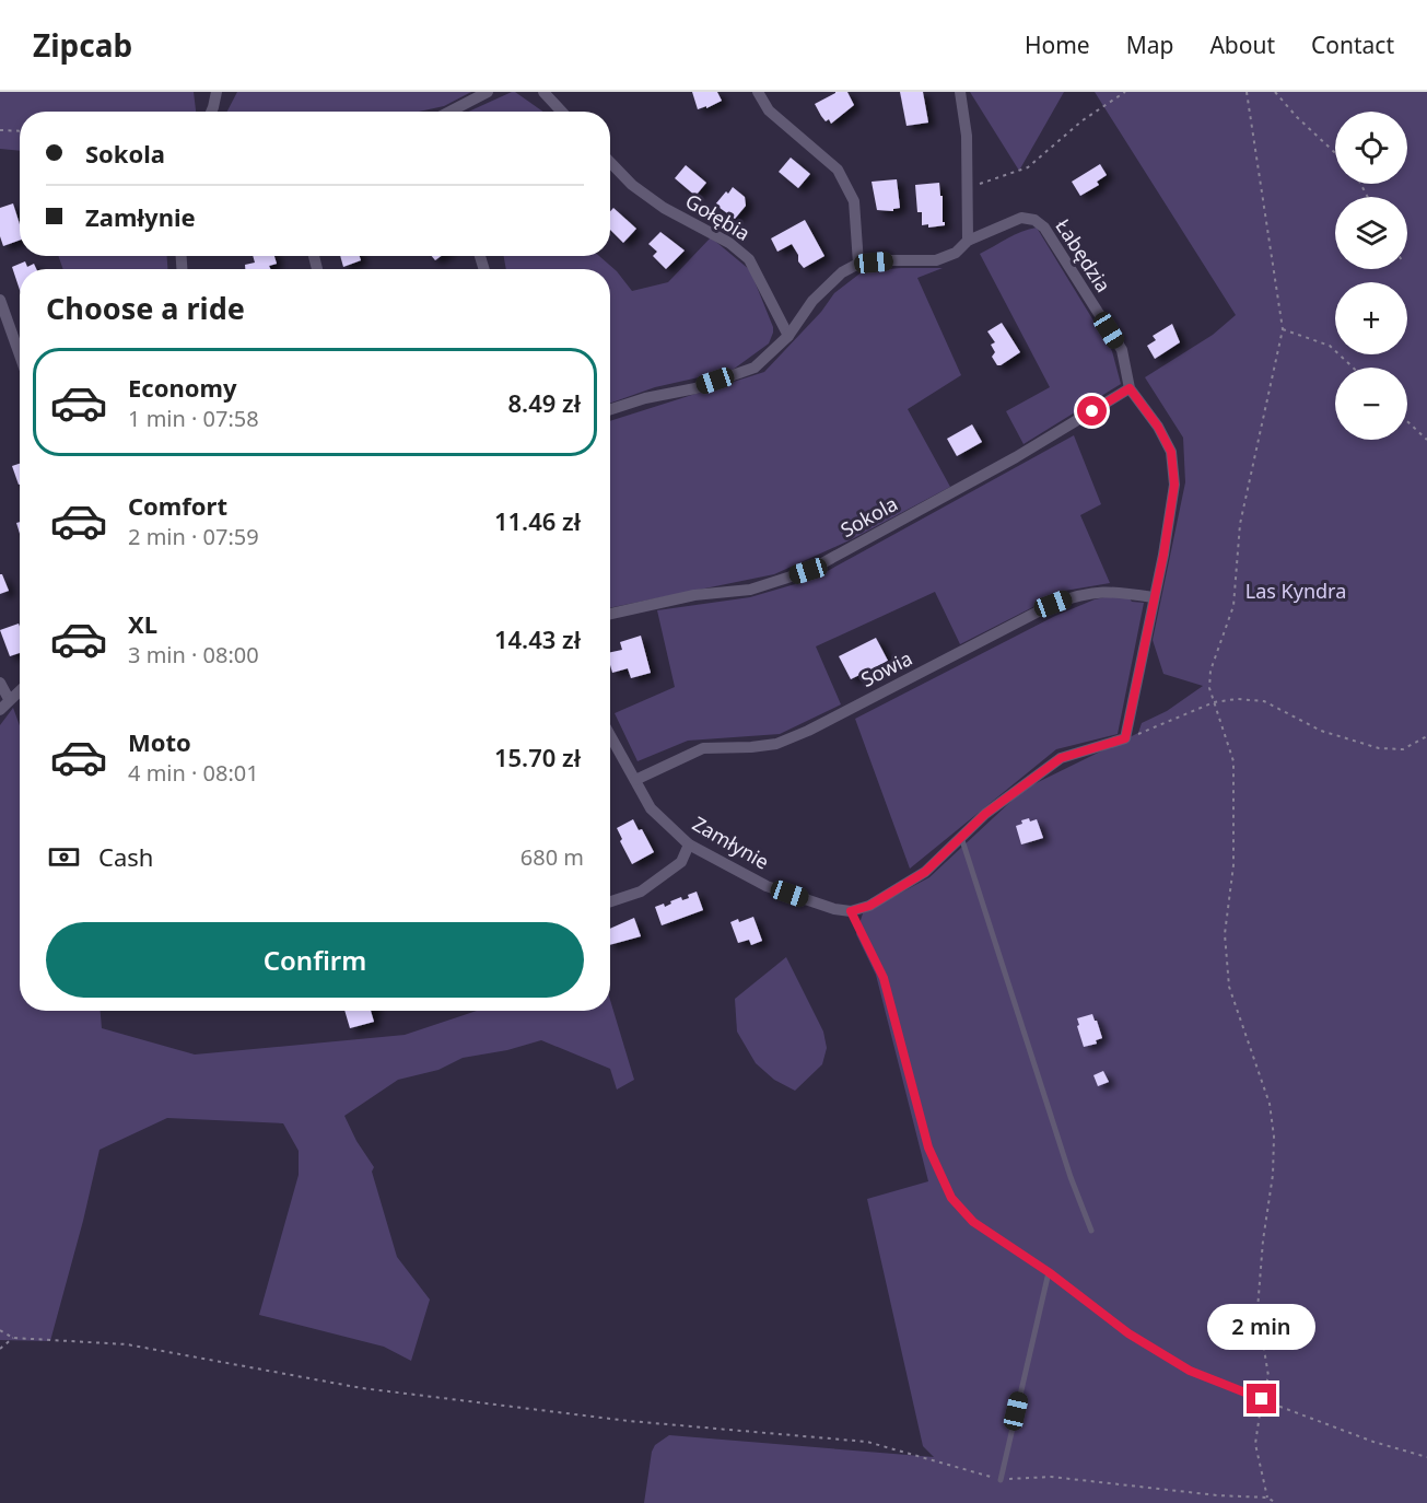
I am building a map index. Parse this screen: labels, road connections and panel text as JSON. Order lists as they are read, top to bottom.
{
  "streets": {
    "street": [
      "Gołębia",
      "Łabędzia",
      "Sokola",
      "Sowia",
      "Zamłynie"
    ]
  },
  "crossings": [
    ["Łabędzia", "Sokola"],
    ["Łabędzia", "Sowia"],
    ["Łabędzia", "Zamłynie"],
    ["Sowia", "Zamłynie"]
  ],
  "parks": ["Las Kyndra"],
  "page": {
    "header": "Zipcab",
    "nav": [
      "Home",
      "Map",
      "About",
      "Contact"
    ],
    "map_buttons": ["+", "−"],
    "banner": ["Sokola", "Zamłynie"],
    "heading": "Choose a ride",
    "list": [
      {
        "name": "Economy",
        "note": "1 min · 07:58",
        "value": "8.49 zł"
      },
      {
        "name": "Comfort",
        "note": "2 min · 07:59",
        "value": "11.46 zł"
      },
      {
        "name": "XL",
        "note": "3 min · 08:00",
        "value": "14.43 zł"
      },
      {
        "name": "Moto",
        "note": "4 min · 08:01",
        "value": "15.70 zł"
      }
    ],
    "pay": ["Cash", "680 m"],
    "buttons": "Confirm",
    "bubble": "2 min"
  }
}
